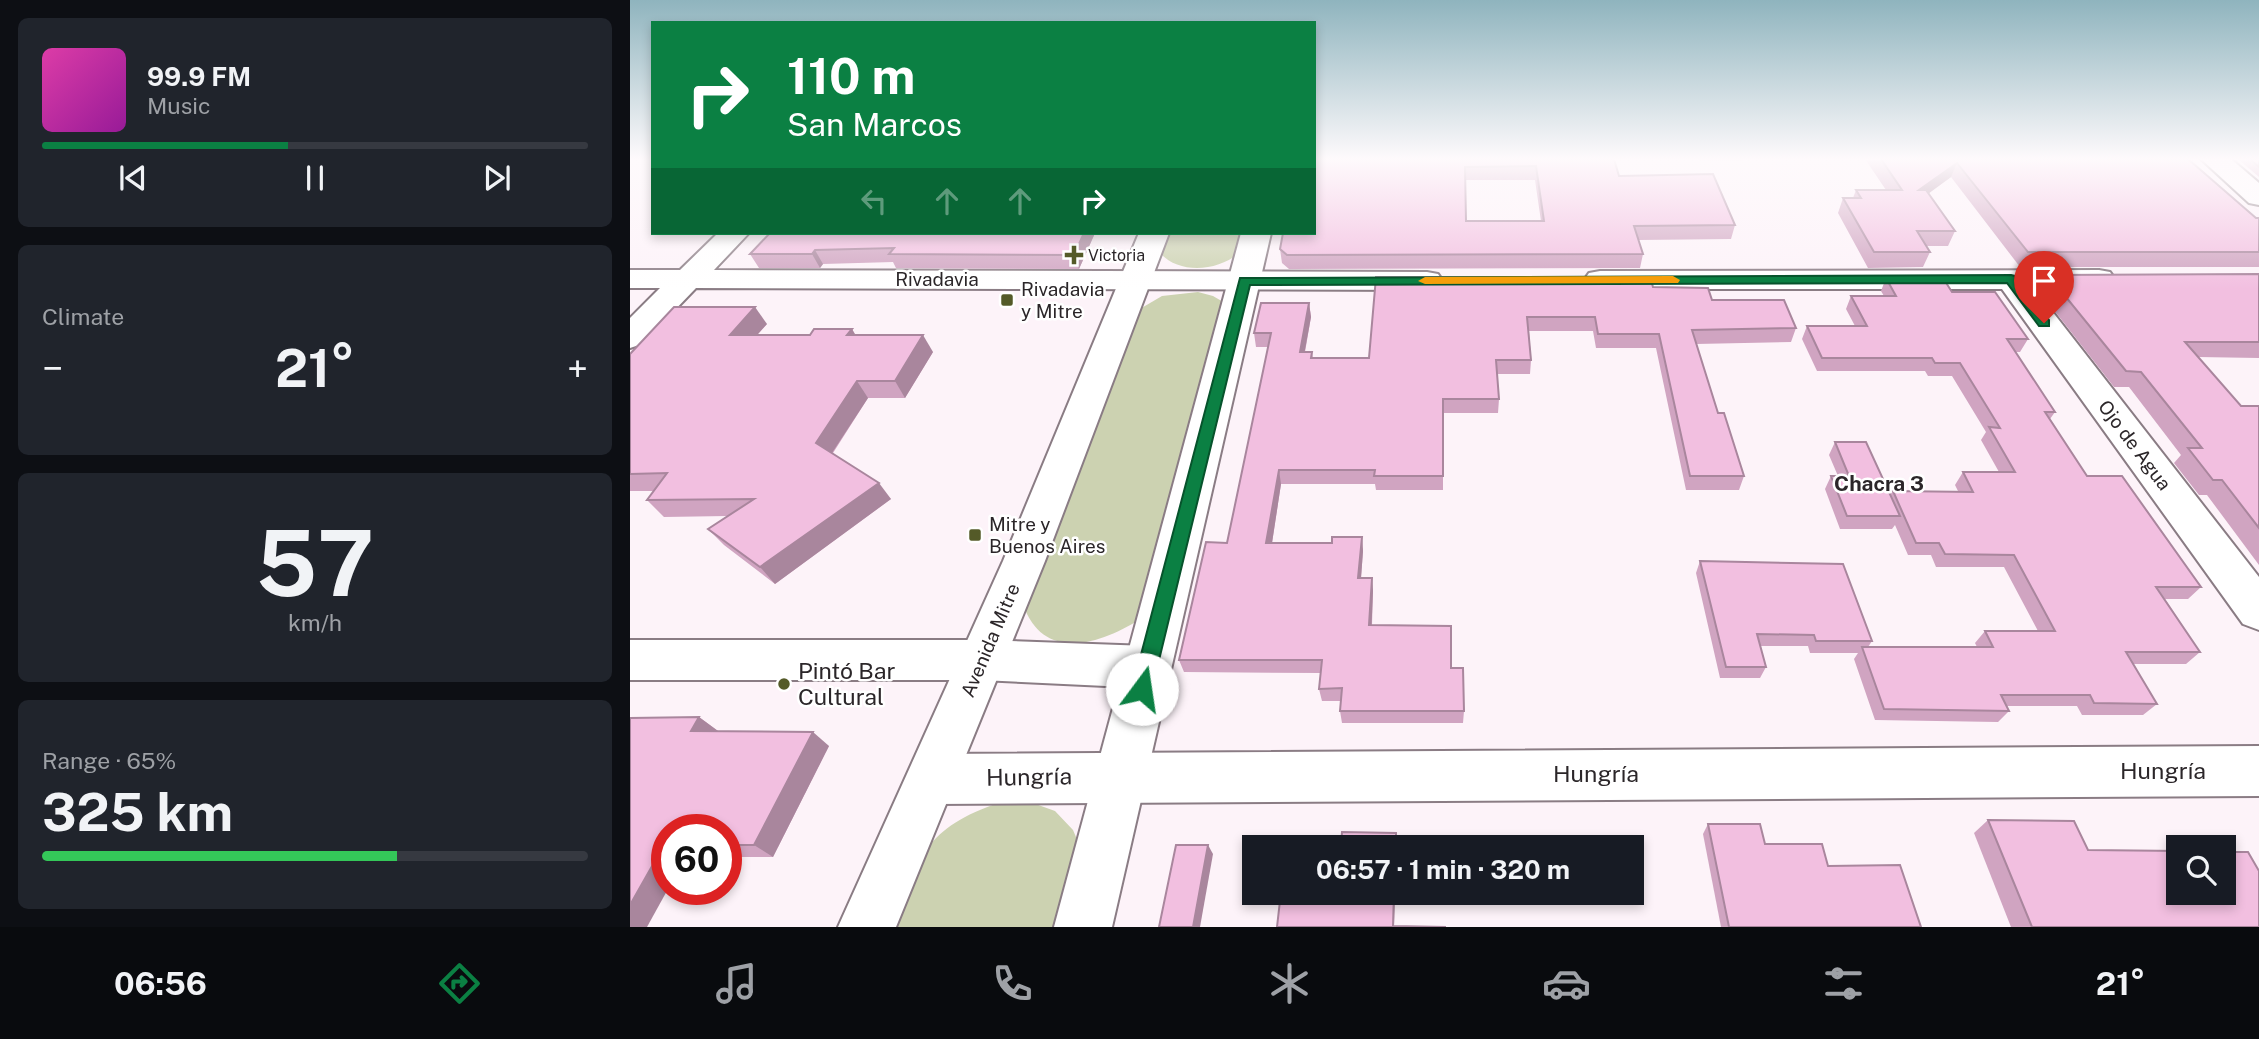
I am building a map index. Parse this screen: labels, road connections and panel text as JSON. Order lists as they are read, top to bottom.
{
  "streets": {
    "street": [
      "Rivadavia",
      "Ojo de Agua",
      "Avenida Mitre",
      "Hungría"
    ]
  },
  "crossings": [
    ["Rivadavia", "Avenida Mitre"],
    ["Avenida Mitre", "Hungría"]
  ],
  "districts": ["Chacra 3"],
  "places": {
    "health": ["Victoria"],
    "transit": ["Rivadavia y Mitre", "Mitre y Buenos Aires"],
    "other": ["Pintó Bar Cultural"]
  },
  "page": {
    "turn": ["110 m", "San Marcos"],
    "song": ["99.9 FM", "Music"],
    "tile": [
      "Climate",
      ["57", "km/h"],
      ["Range · 65%", "325 km"]
    ],
    "heat": ["−", "21°", "+"],
    "limit": "60",
    "trip": "06:57 · 1 min · 320 m",
    "tabs": ["06:56", "21°"]
  }
}
